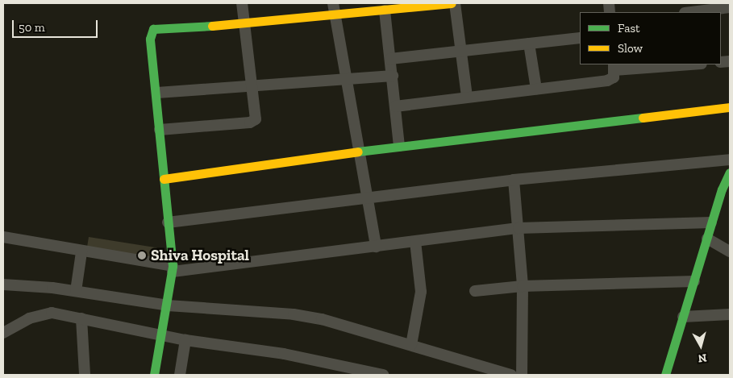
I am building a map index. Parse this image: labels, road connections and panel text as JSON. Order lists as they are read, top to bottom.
{
  "places": ["Shiva Hospital"],
  "legend": ["Fast", "Slow"],
  "scale_bar": "50 m",
  "north": "bottom"
}
